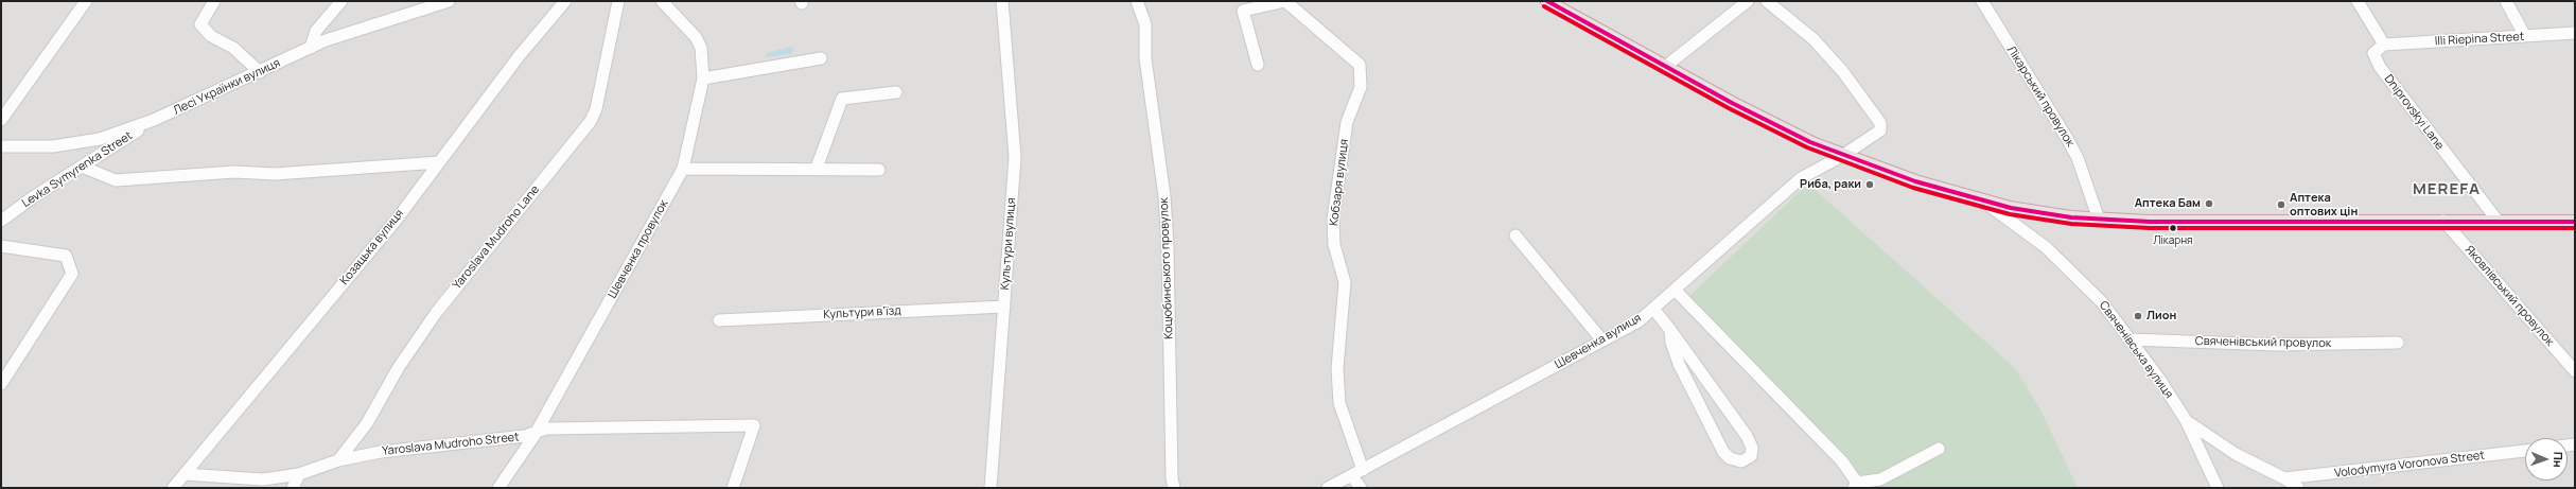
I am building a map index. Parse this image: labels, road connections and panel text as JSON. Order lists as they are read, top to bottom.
{
  "streets": {
    "street": [
      "Illi Riepina Street",
      "Лесі Українки вулиця",
      "Лікарський провулок",
      "Dniprovskyi Lane",
      "Levka Symyrenka Street",
      "Кобзаря вулиця",
      "Yaroslava Mudroho Lane",
      "Культури вулиця",
      "Козацька вулиця",
      "Шевченка провулок",
      "Коцюбинського провулок",
      "Яковлівський провулок",
      "Культури в’їзд",
      "Шевченка вулиця",
      "Свяченівський провулок",
      "Свяченівська вулиця",
      "Yaroslava Mudroho Street",
      "Volodymyra Voronova Street"
    ]
  },
  "crossings": [
    ["Illi Riepina Street", "Dniprovskyi Lane"],
    ["Лесі Українки вулиця", "Levka Symyrenka Street"],
    ["Кобзаря вулиця", "Шевченка вулиця"],
    ["Yaroslava Mudroho Lane", "Yaroslava Mudroho Street"],
    ["Культури вулиця", "Культури в’їзд"],
    ["Козацька вулиця", "Yaroslava Mudroho Street"],
    ["Шевченка провулок", "Yaroslava Mudroho Street"],
    ["Свяченівський провулок", "Свяченівська вулиця"]
  ],
  "districts": ["MEREFA"],
  "places": [
    "Риба, раки",
    "Аптека Бам",
    "Аптека оптових цін",
    "Лікарня",
    "Лион"
  ],
  "north": "right"
}
